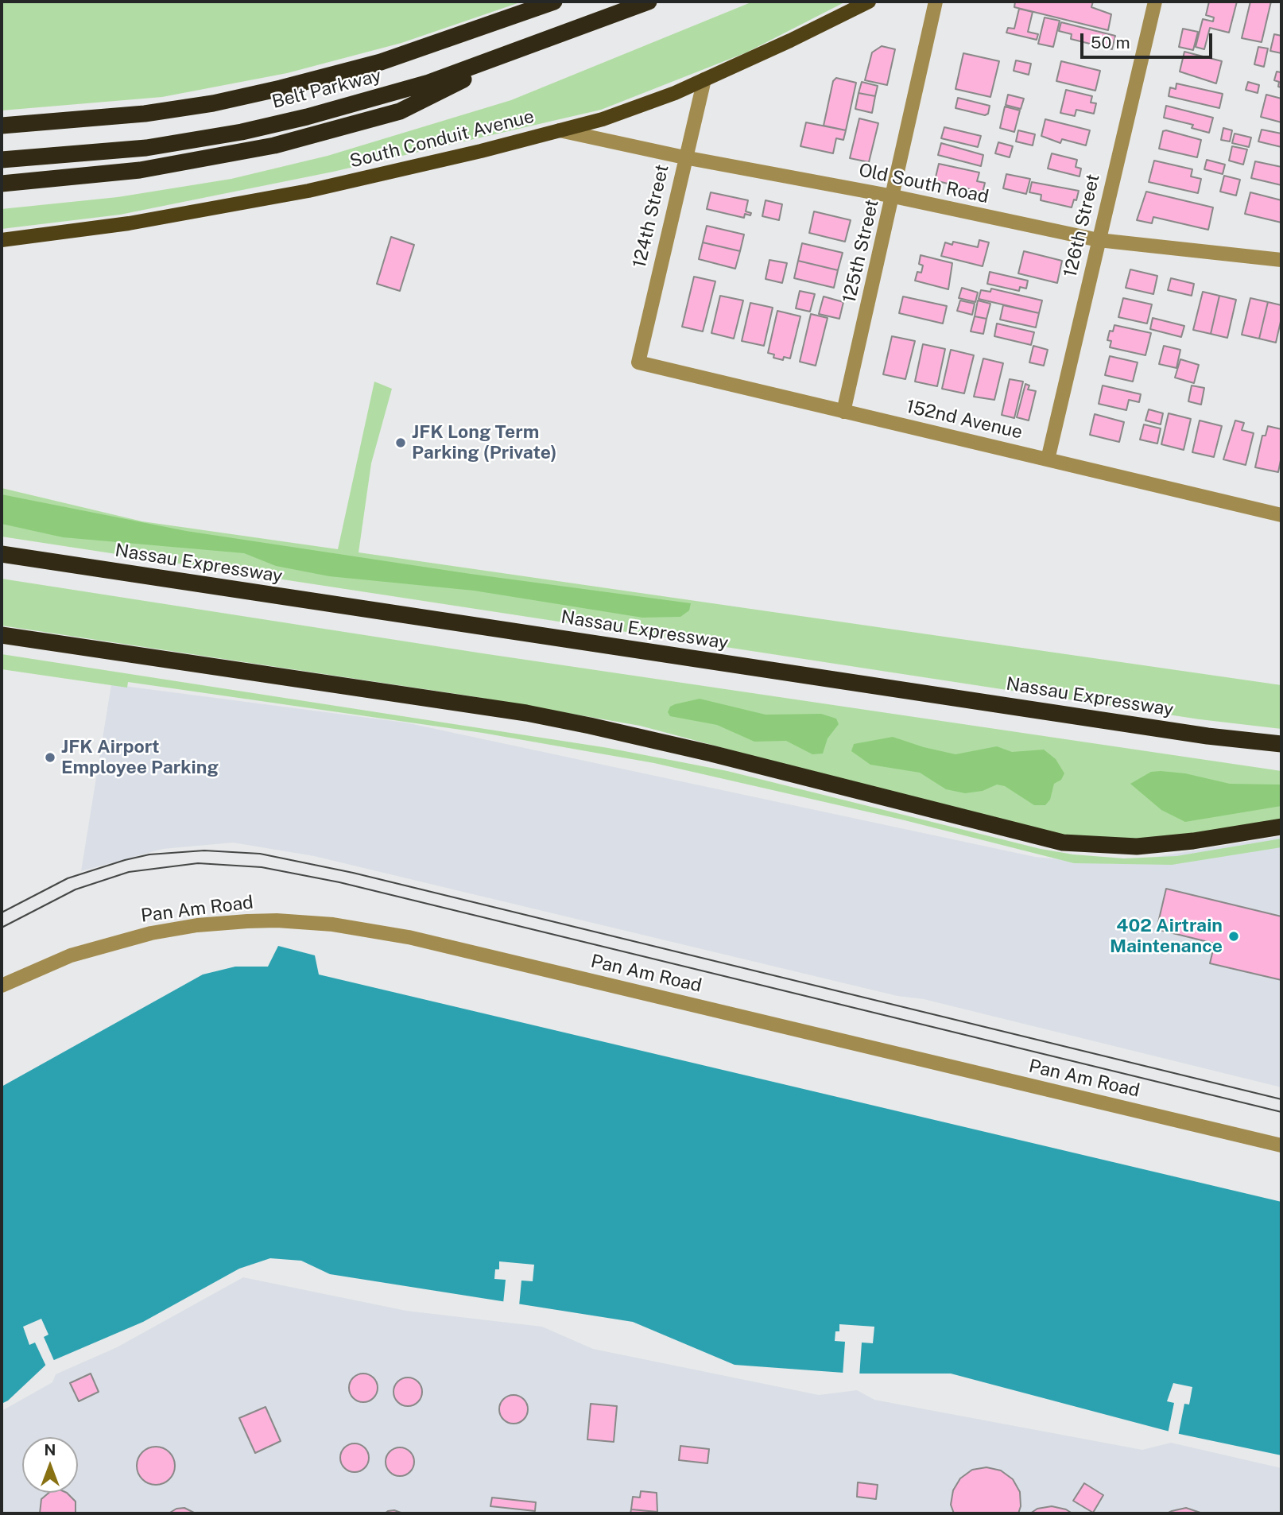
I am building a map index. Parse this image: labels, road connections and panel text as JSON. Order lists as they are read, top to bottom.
{
  "streets": {
    "highway": ["Belt Parkway", "Nassau Expressway"],
    "main road": ["South Conduit Avenue"],
    "street": [
      "Old South Road",
      "124th Street",
      "126th Street",
      "125th Street",
      "152nd Avenue",
      "Pan Am Road"
    ]
  },
  "crossings": [
    ["South Conduit Avenue", "Old South Road"],
    ["South Conduit Avenue", "124th Street"],
    ["Old South Road", "124th Street"],
    ["Old South Road", "126th Street"],
    ["Old South Road", "125th Street"],
    ["124th Street", "152nd Avenue"],
    ["126th Street", "152nd Avenue"],
    ["125th Street", "152nd Avenue"]
  ],
  "places": ["JFK Long Term Parking (Private)", "JFK Airport Employee Parking", "402 Airtrain Maintenance"],
  "scale_bar": "50 m",
  "north": "top"
}
